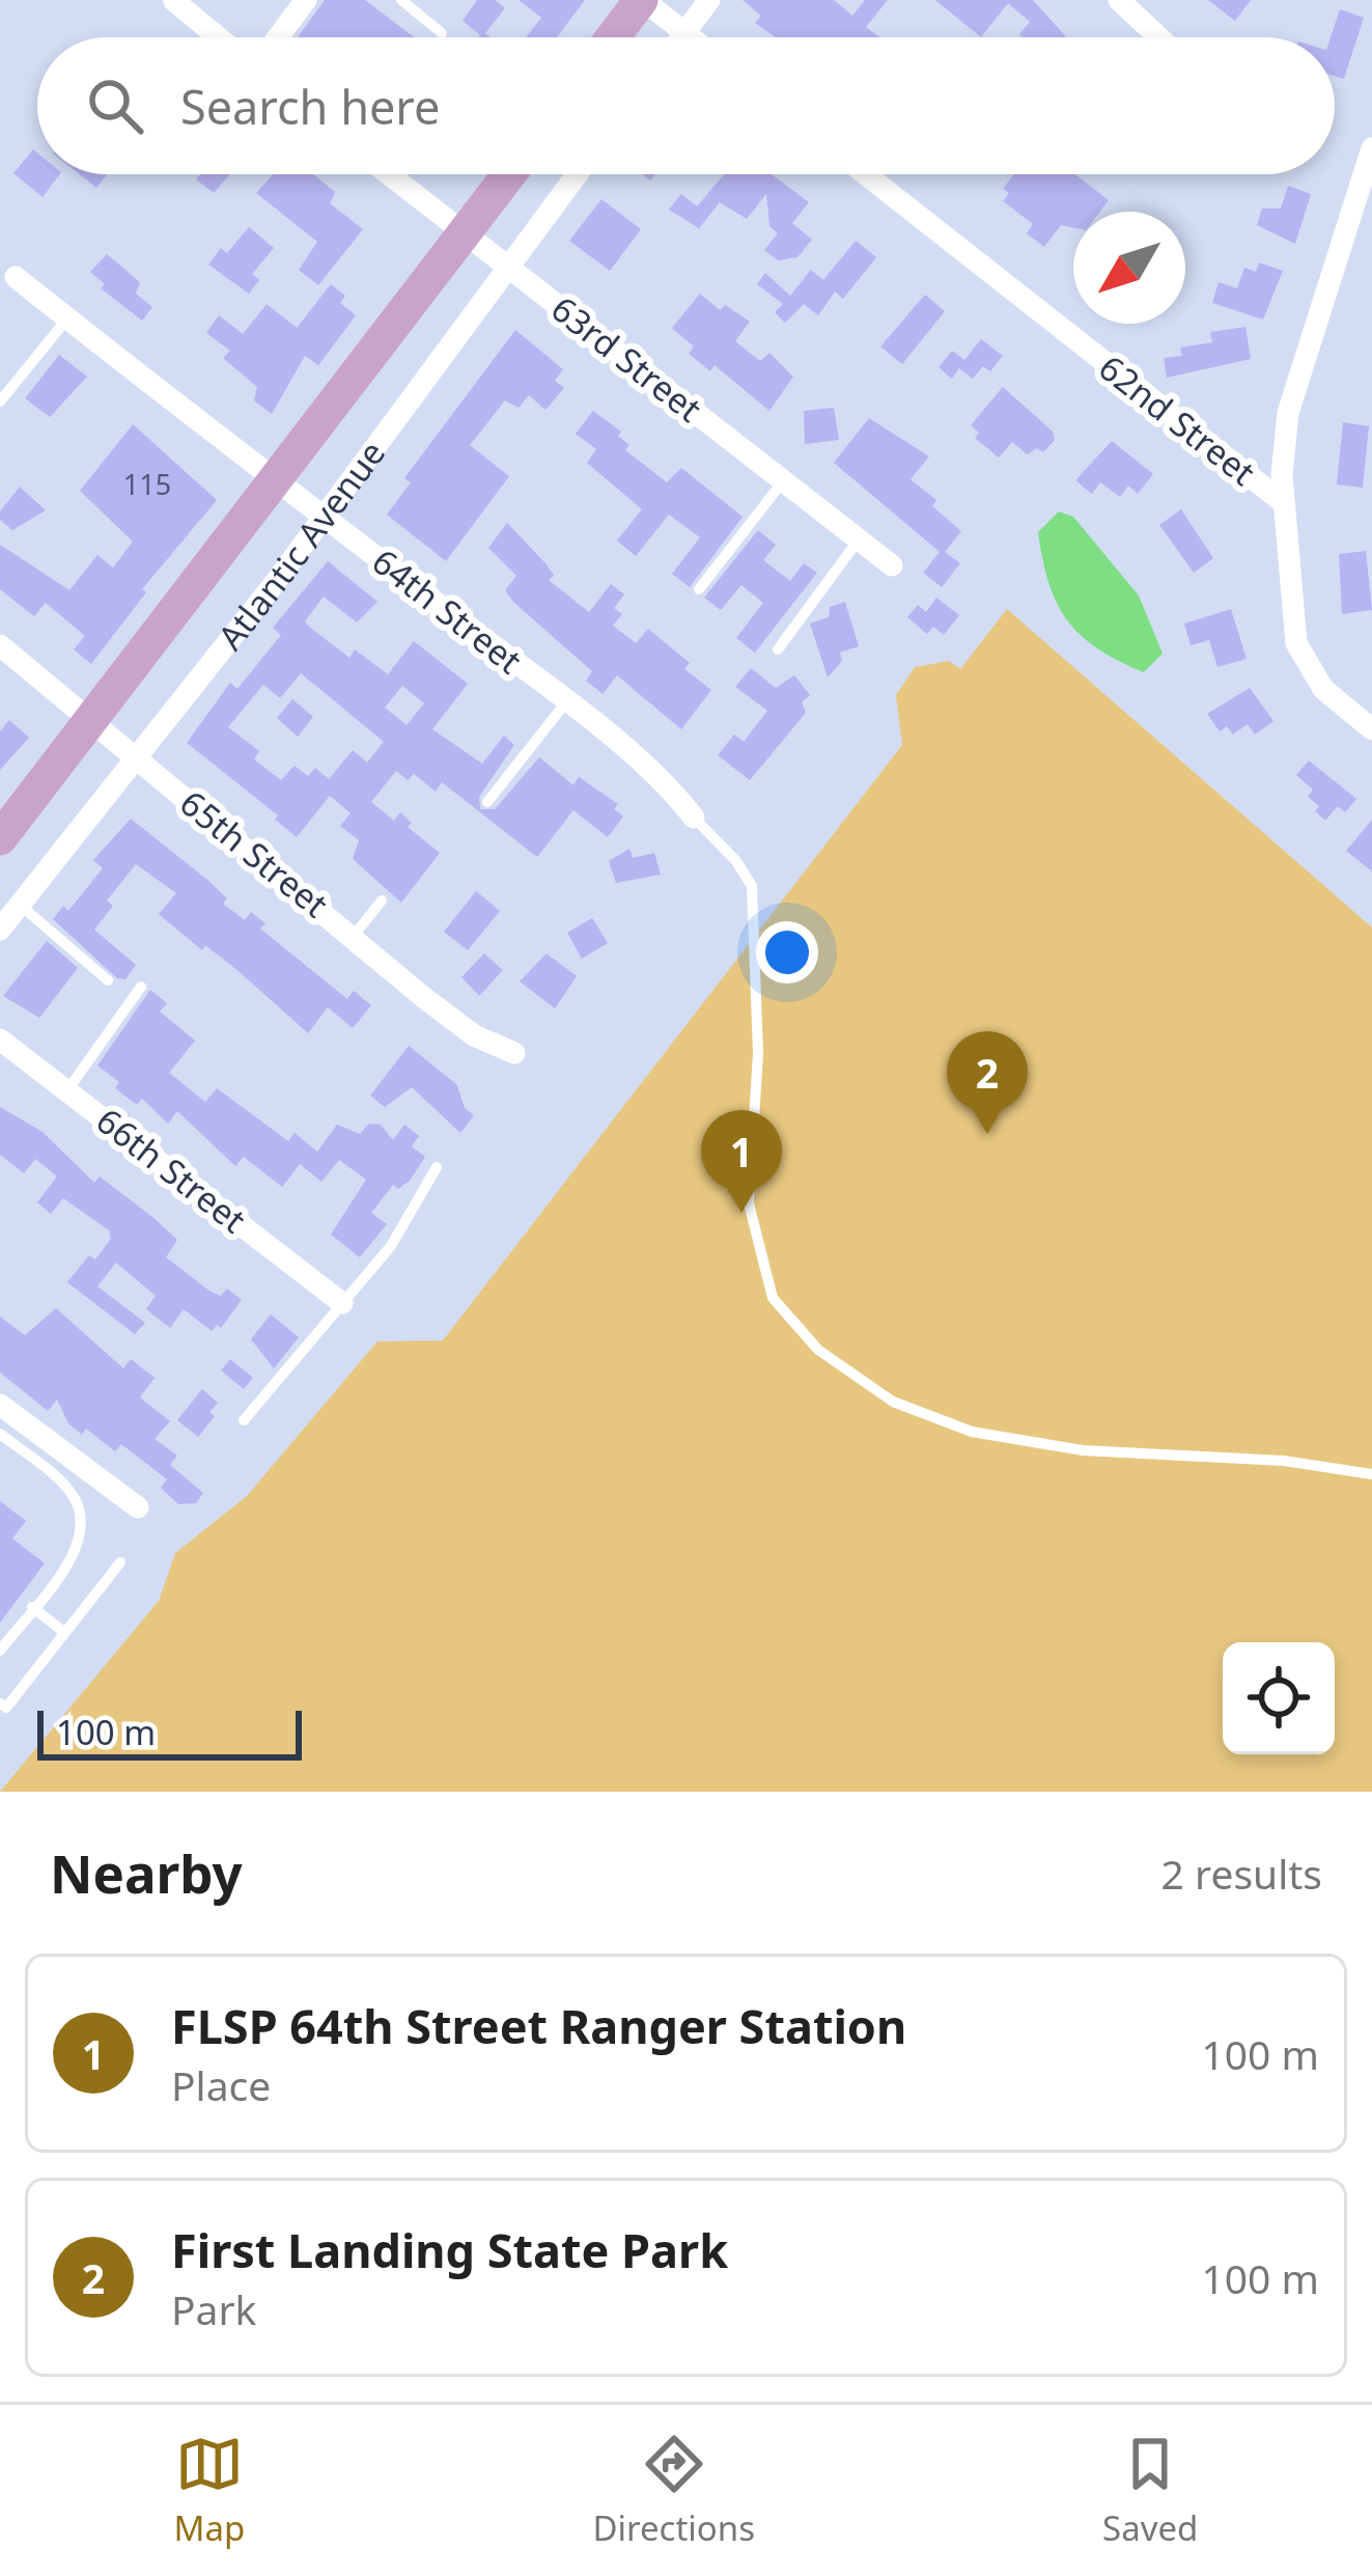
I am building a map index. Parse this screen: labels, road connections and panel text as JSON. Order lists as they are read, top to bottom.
{
  "streets": {
    "highway": ["Atlantic Avenue"],
    "street": [
      "63rd Street",
      "62nd Street",
      "64th Street",
      "65th Street",
      "66th Street"
    ]
  },
  "crossings": [
    ["63rd Street", "Atlantic Avenue"],
    ["Atlantic Avenue", "64th Street"],
    ["Atlantic Avenue", "65th Street"]
  ],
  "house_numbers": ["115"],
  "scale_bar": "100 m",
  "north": "bottom left",
  "page": {
    "search": "Search here",
    "pins": ["2", "1"],
    "scale": "100 m",
    "heading": ["Nearby", "2 results"],
    "list": [
      {
        "mark": "1",
        "name": "FLSP 64th Street Ranger Station",
        "note": "Place",
        "value": "100 m"
      },
      {
        "mark": "2",
        "name": "First Landing State Park",
        "note": "Park",
        "value": "100 m"
      }
    ],
    "nav": ["Map", "Directions", "Saved"]
  }
}
